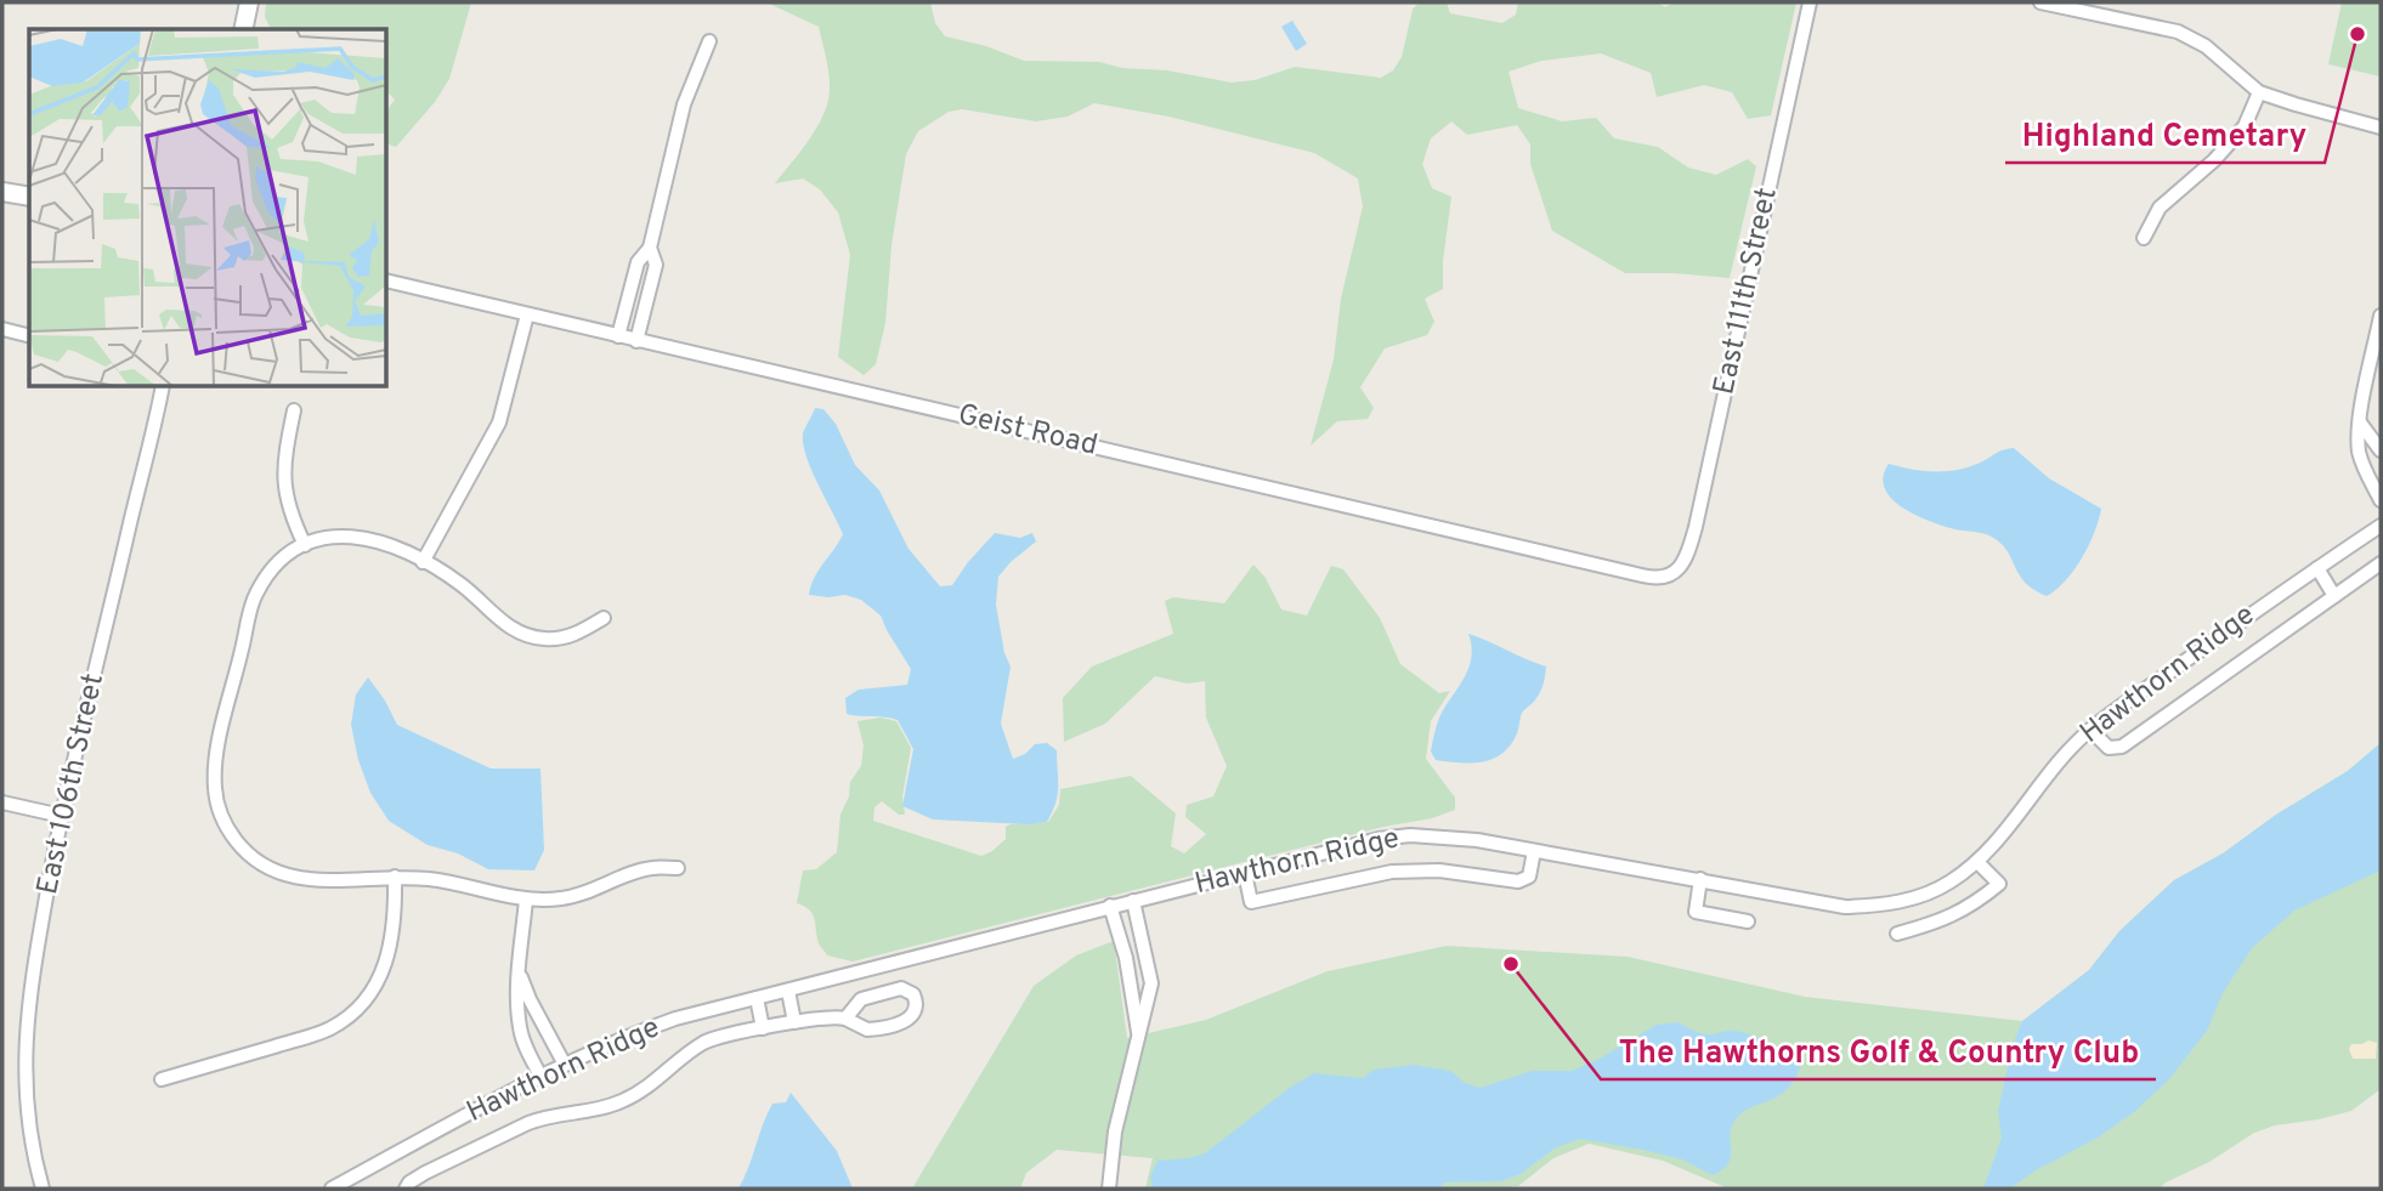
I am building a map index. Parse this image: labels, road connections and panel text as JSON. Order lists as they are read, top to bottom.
{
  "streets": {
    "street": [
      "East 111th Street",
      "Geist Road",
      "Hawthorn Ridge",
      "East 106th Street"
    ]
  },
  "crossings": [
    ["East 111th Street", "Geist Road"]
  ],
  "places": ["Highland Cemetary", "The Hawthorns Golf & Country Club"]
}
